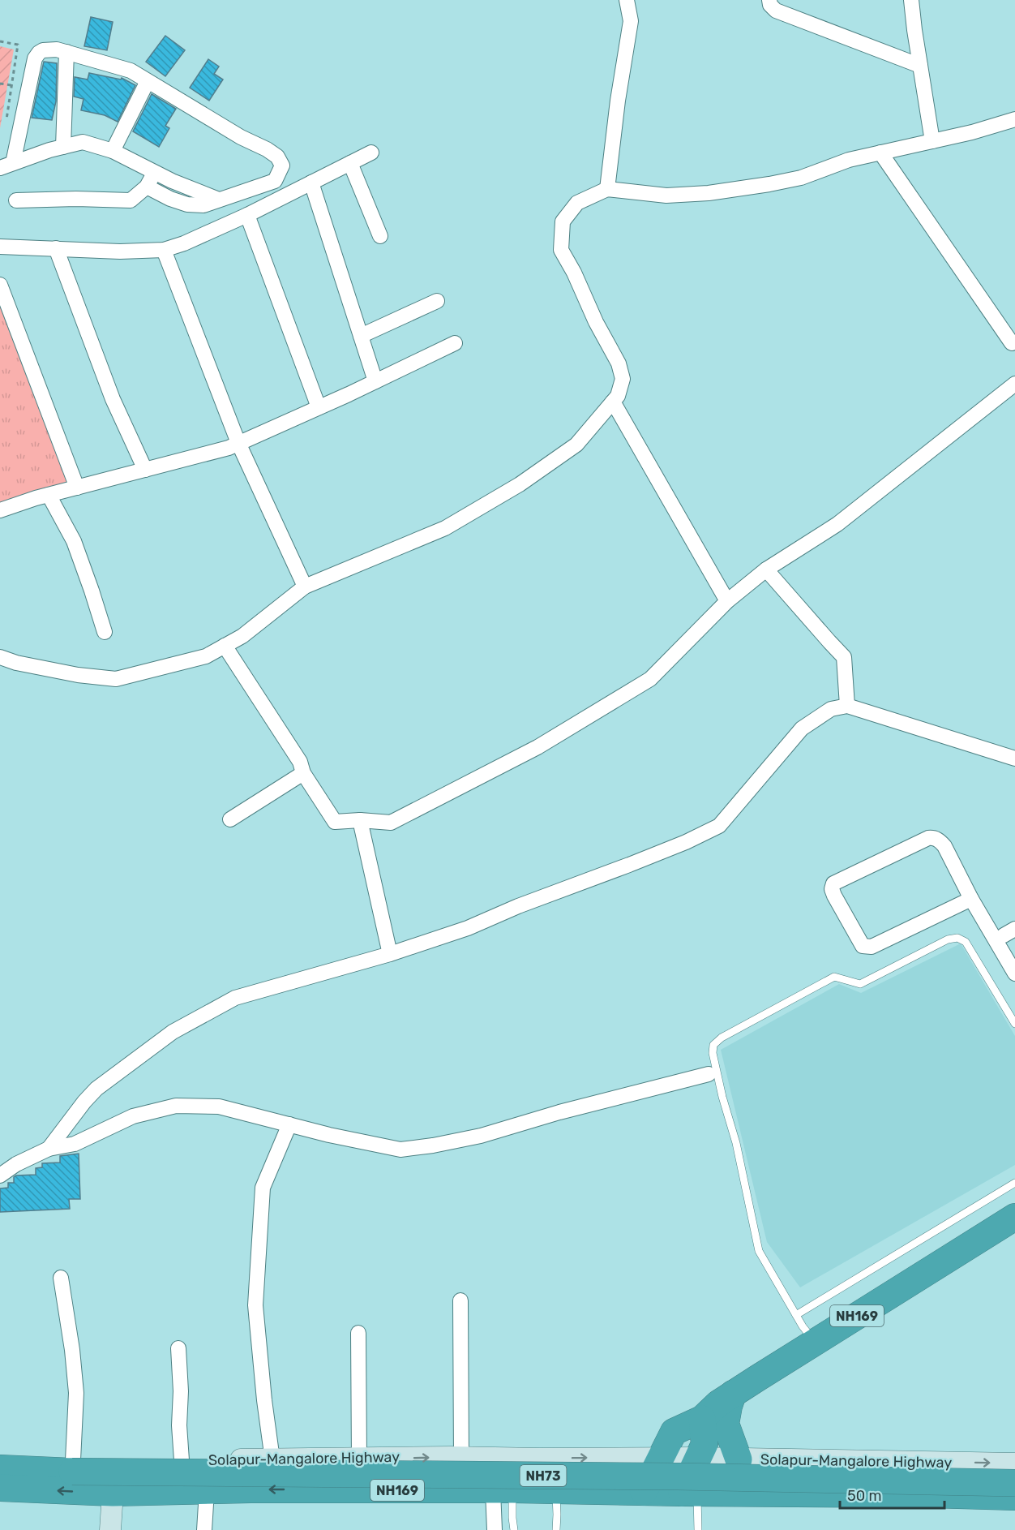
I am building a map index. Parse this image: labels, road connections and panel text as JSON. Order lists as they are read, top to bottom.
{
  "streets": {
    "highway": ["NH169", "NH73"],
    "street": ["Solapur-Mangalore Highway"]
  },
  "crossings": [
    ["NH169", "Solapur-Mangalore Highway"],
    ["Solapur-Mangalore Highway", "NH73"]
  ],
  "one_way": ["Solapur-Mangalore Highway"],
  "scale_bar": "50 m"
}
